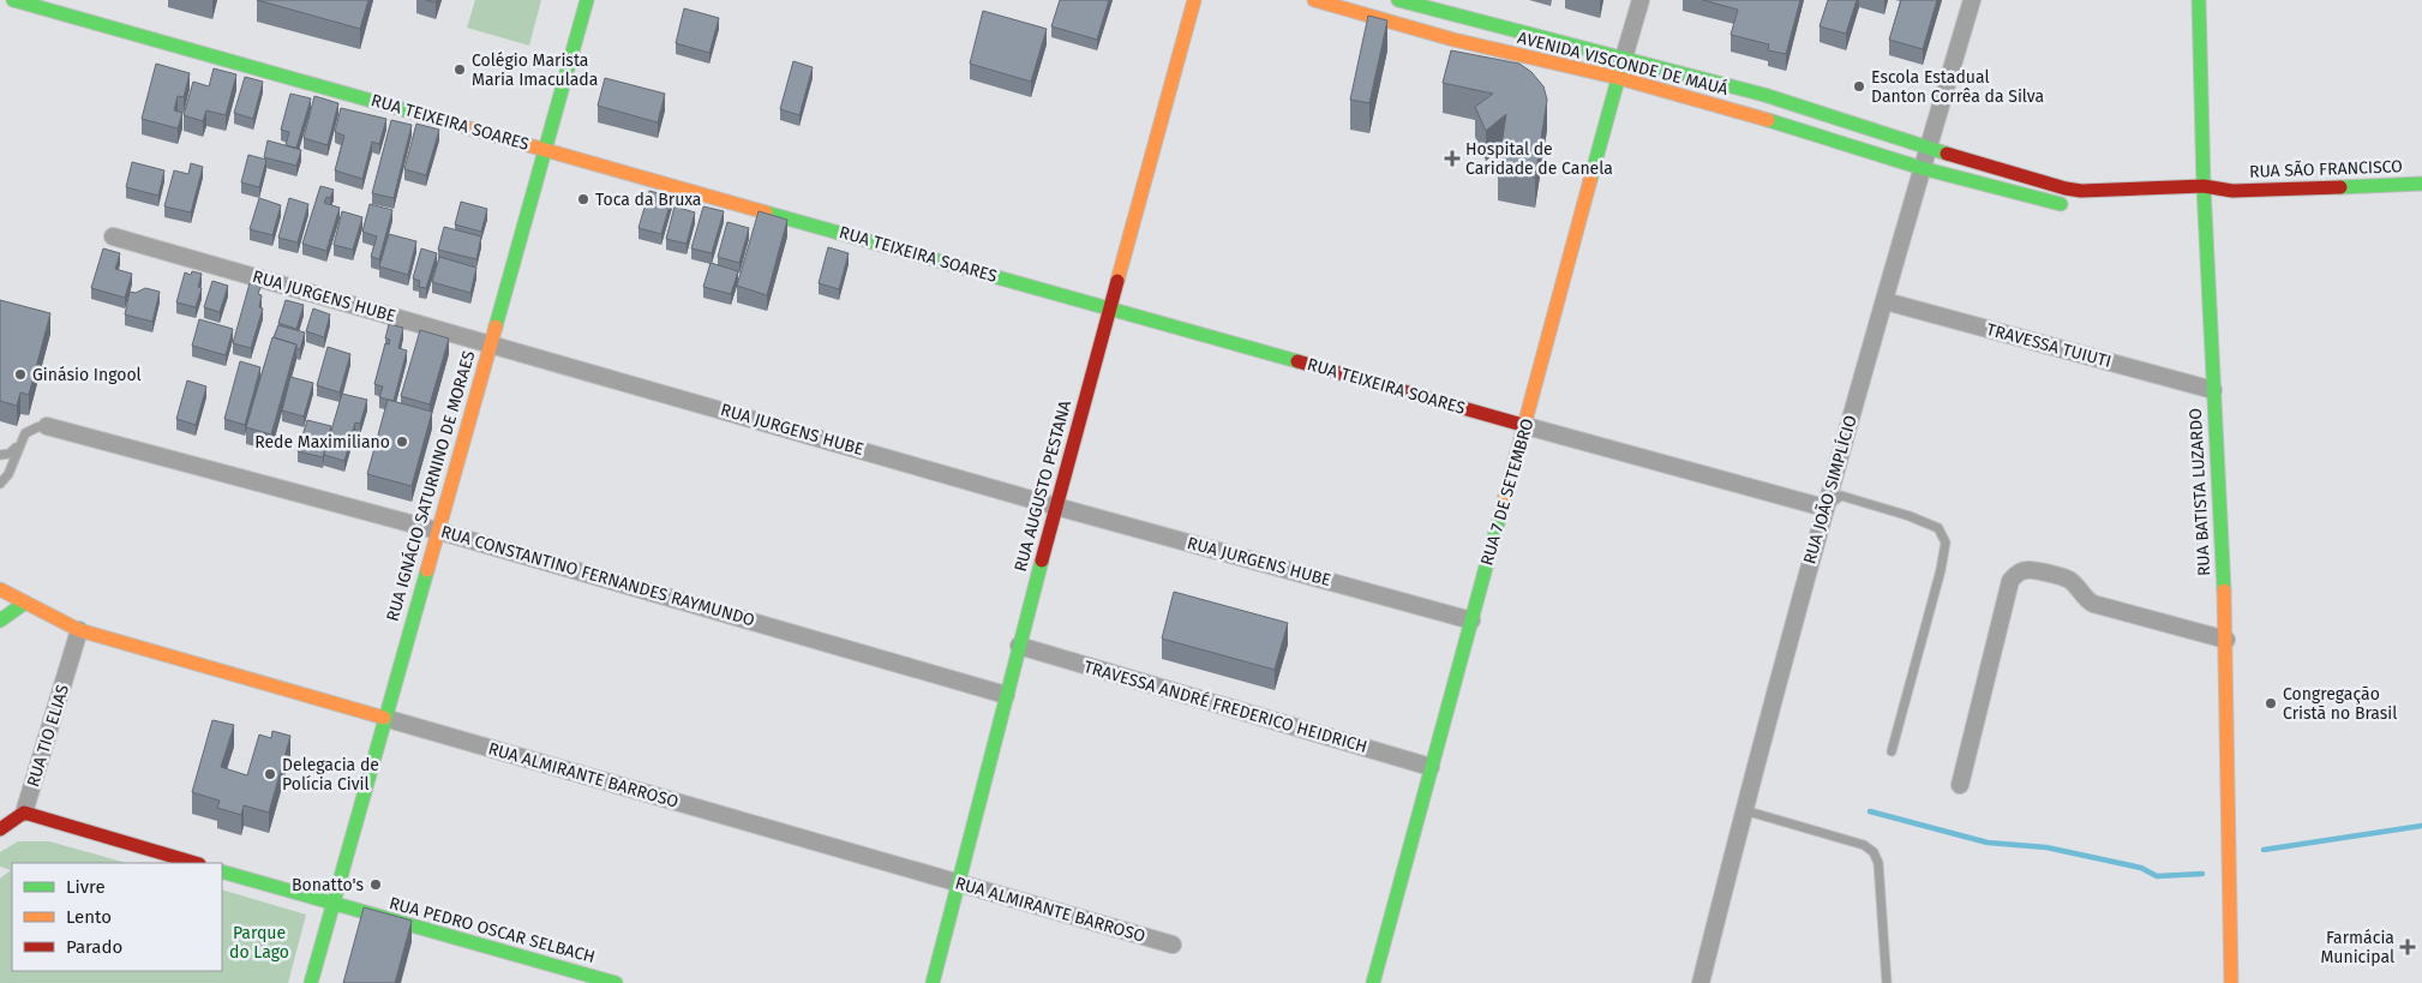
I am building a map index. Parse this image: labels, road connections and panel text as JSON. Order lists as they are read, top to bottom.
{
  "streets": {
    "street": [
      "AVENIDA VISCONDE DE MAUÁ",
      "RUA TEIXEIRA SOARES",
      "RUA SÃO FRANCISCO",
      "RUA JURGENS HUBE",
      "TRAVESSA TUIUTI",
      "RUA IGNÁCIO SATURNINO DE MORAES",
      "RUA AUGUSTO PESTANA",
      "RUA JOÃO SIMPLÍCIO",
      "RUA 7 DE SETEMBRO",
      "RUA BATISTA LUZARDO",
      "RUA CONSTANTINO FERNANDES RAYMUNDO",
      "TRAVESSA ANDRÉ FREDERICO HEIDRICH",
      "RUA TIO ELIAS",
      "RUA ALMIRANTE BARROSO",
      "RUA PEDRO OSCAR SELBACH"
    ]
  },
  "crossings": [
    ["AVENIDA VISCONDE DE MAUÁ", "RUA SÃO FRANCISCO"],
    ["AVENIDA VISCONDE DE MAUÁ", "RUA JOÃO SIMPLÍCIO"],
    ["AVENIDA VISCONDE DE MAUÁ", "RUA 7 DE SETEMBRO"],
    ["RUA TEIXEIRA SOARES", "RUA IGNÁCIO SATURNINO DE MORAES"],
    ["RUA TEIXEIRA SOARES", "RUA AUGUSTO PESTANA"],
    ["RUA TEIXEIRA SOARES", "RUA JOÃO SIMPLÍCIO"],
    ["RUA TEIXEIRA SOARES", "RUA 7 DE SETEMBRO"],
    ["RUA SÃO FRANCISCO", "RUA JOÃO SIMPLÍCIO"],
    ["RUA SÃO FRANCISCO", "RUA BATISTA LUZARDO"],
    ["RUA JURGENS HUBE", "RUA IGNÁCIO SATURNINO DE MORAES"],
    ["RUA JURGENS HUBE", "RUA AUGUSTO PESTANA"],
    ["RUA JURGENS HUBE", "RUA 7 DE SETEMBRO"],
    ["TRAVESSA TUIUTI", "RUA JOÃO SIMPLÍCIO"],
    ["TRAVESSA TUIUTI", "RUA BATISTA LUZARDO"],
    ["RUA IGNÁCIO SATURNINO DE MORAES", "RUA CONSTANTINO FERNANDES RAYMUNDO"],
    ["RUA IGNÁCIO SATURNINO DE MORAES", "RUA ALMIRANTE BARROSO"],
    ["RUA IGNÁCIO SATURNINO DE MORAES", "RUA PEDRO OSCAR SELBACH"],
    ["RUA AUGUSTO PESTANA", "RUA CONSTANTINO FERNANDES RAYMUNDO"],
    ["RUA AUGUSTO PESTANA", "TRAVESSA ANDRÉ FREDERICO HEIDRICH"],
    ["RUA AUGUSTO PESTANA", "RUA ALMIRANTE BARROSO"],
    ["RUA 7 DE SETEMBRO", "TRAVESSA ANDRÉ FREDERICO HEIDRICH"],
    ["RUA TIO ELIAS", "RUA ALMIRANTE BARROSO"]
  ],
  "parks": ["Parque do Lago"],
  "places": {
    "other": [
      "Colégio Marista Maria Imaculada",
      "Escola Estadual Danton Corrêa da Silva",
      "Toca da Bruxa",
      "Ginásio Ingool",
      "Rede Maximiliano",
      "Congregação Cristã no Brasil",
      "Delegacia de Polícia Civil",
      "Bonatto's"
    ],
    "health": ["Hospital de Caridade de Canela", "Farmácia Municipal"]
  },
  "legend": ["Livre", "Lento", "Parado"]
}
